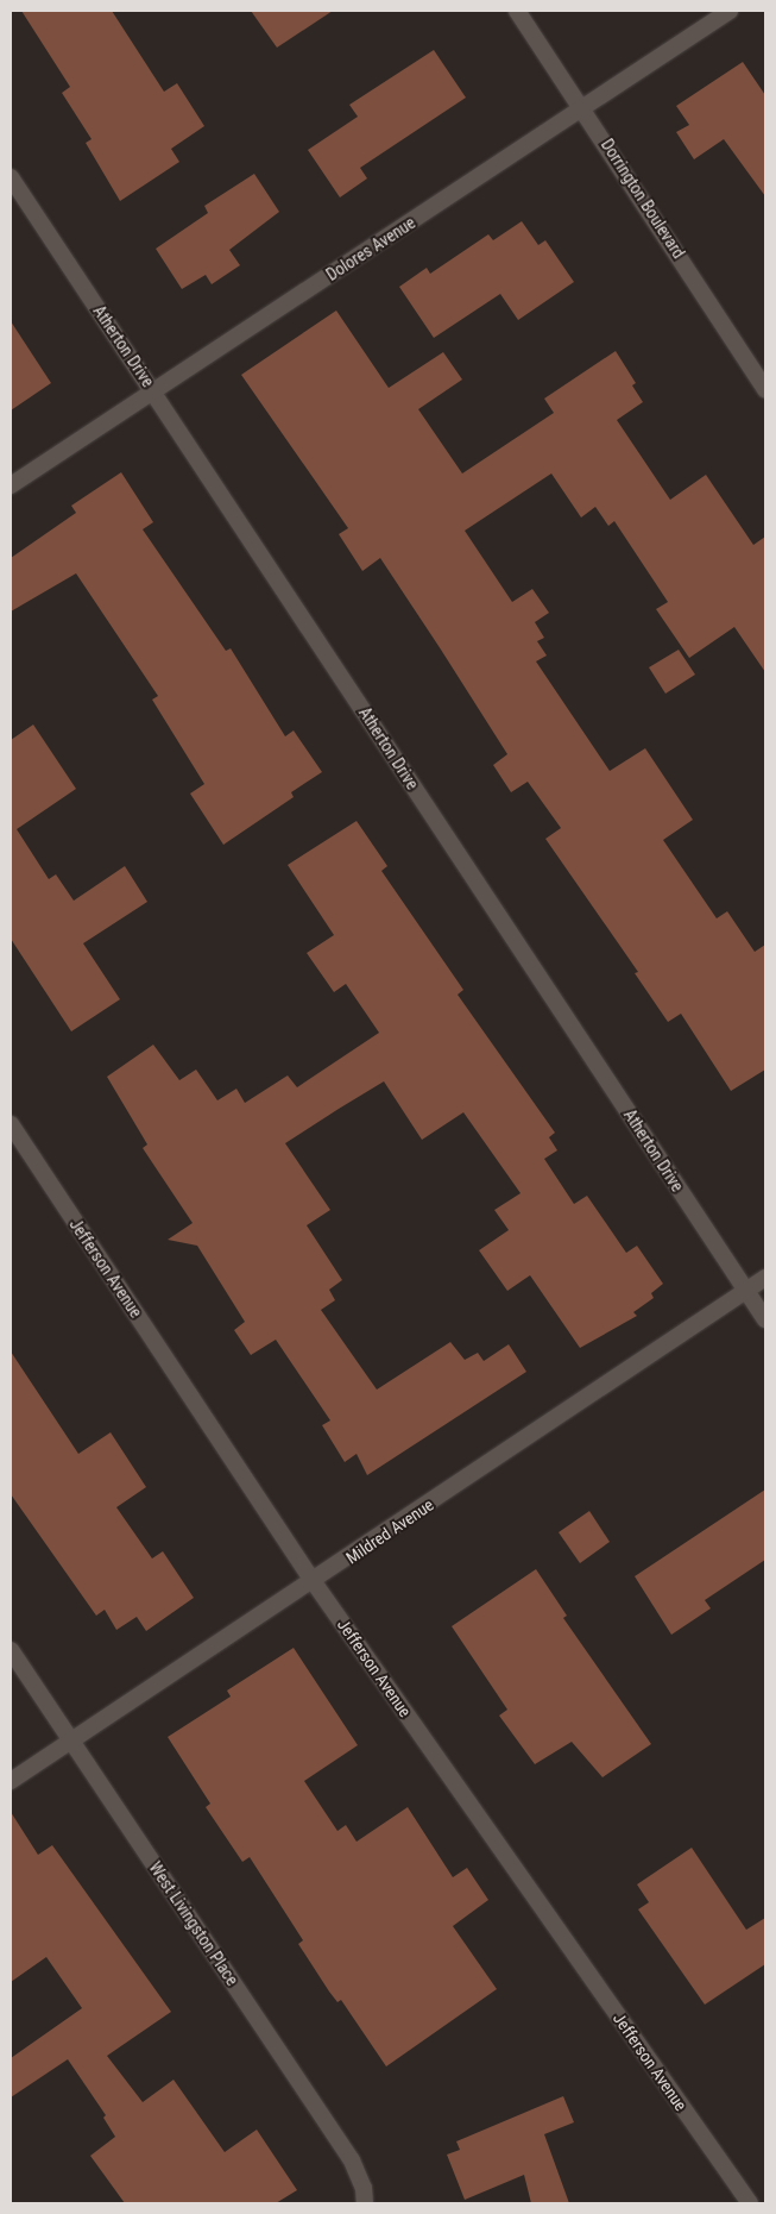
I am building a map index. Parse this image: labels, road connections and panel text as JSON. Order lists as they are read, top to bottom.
{
  "streets": {
    "street": [
      "Dorrington Boulevard",
      "Dolores Avenue",
      "Atherton Drive",
      "Jefferson Avenue",
      "Mildred Avenue",
      "West Livingston Place"
    ]
  },
  "crossings": [
    ["Dorrington Boulevard", "Dolores Avenue"],
    ["Dolores Avenue", "Atherton Drive"],
    ["Atherton Drive", "Mildred Avenue"],
    ["Jefferson Avenue", "Mildred Avenue"],
    ["Mildred Avenue", "West Livingston Place"]
  ]
}
